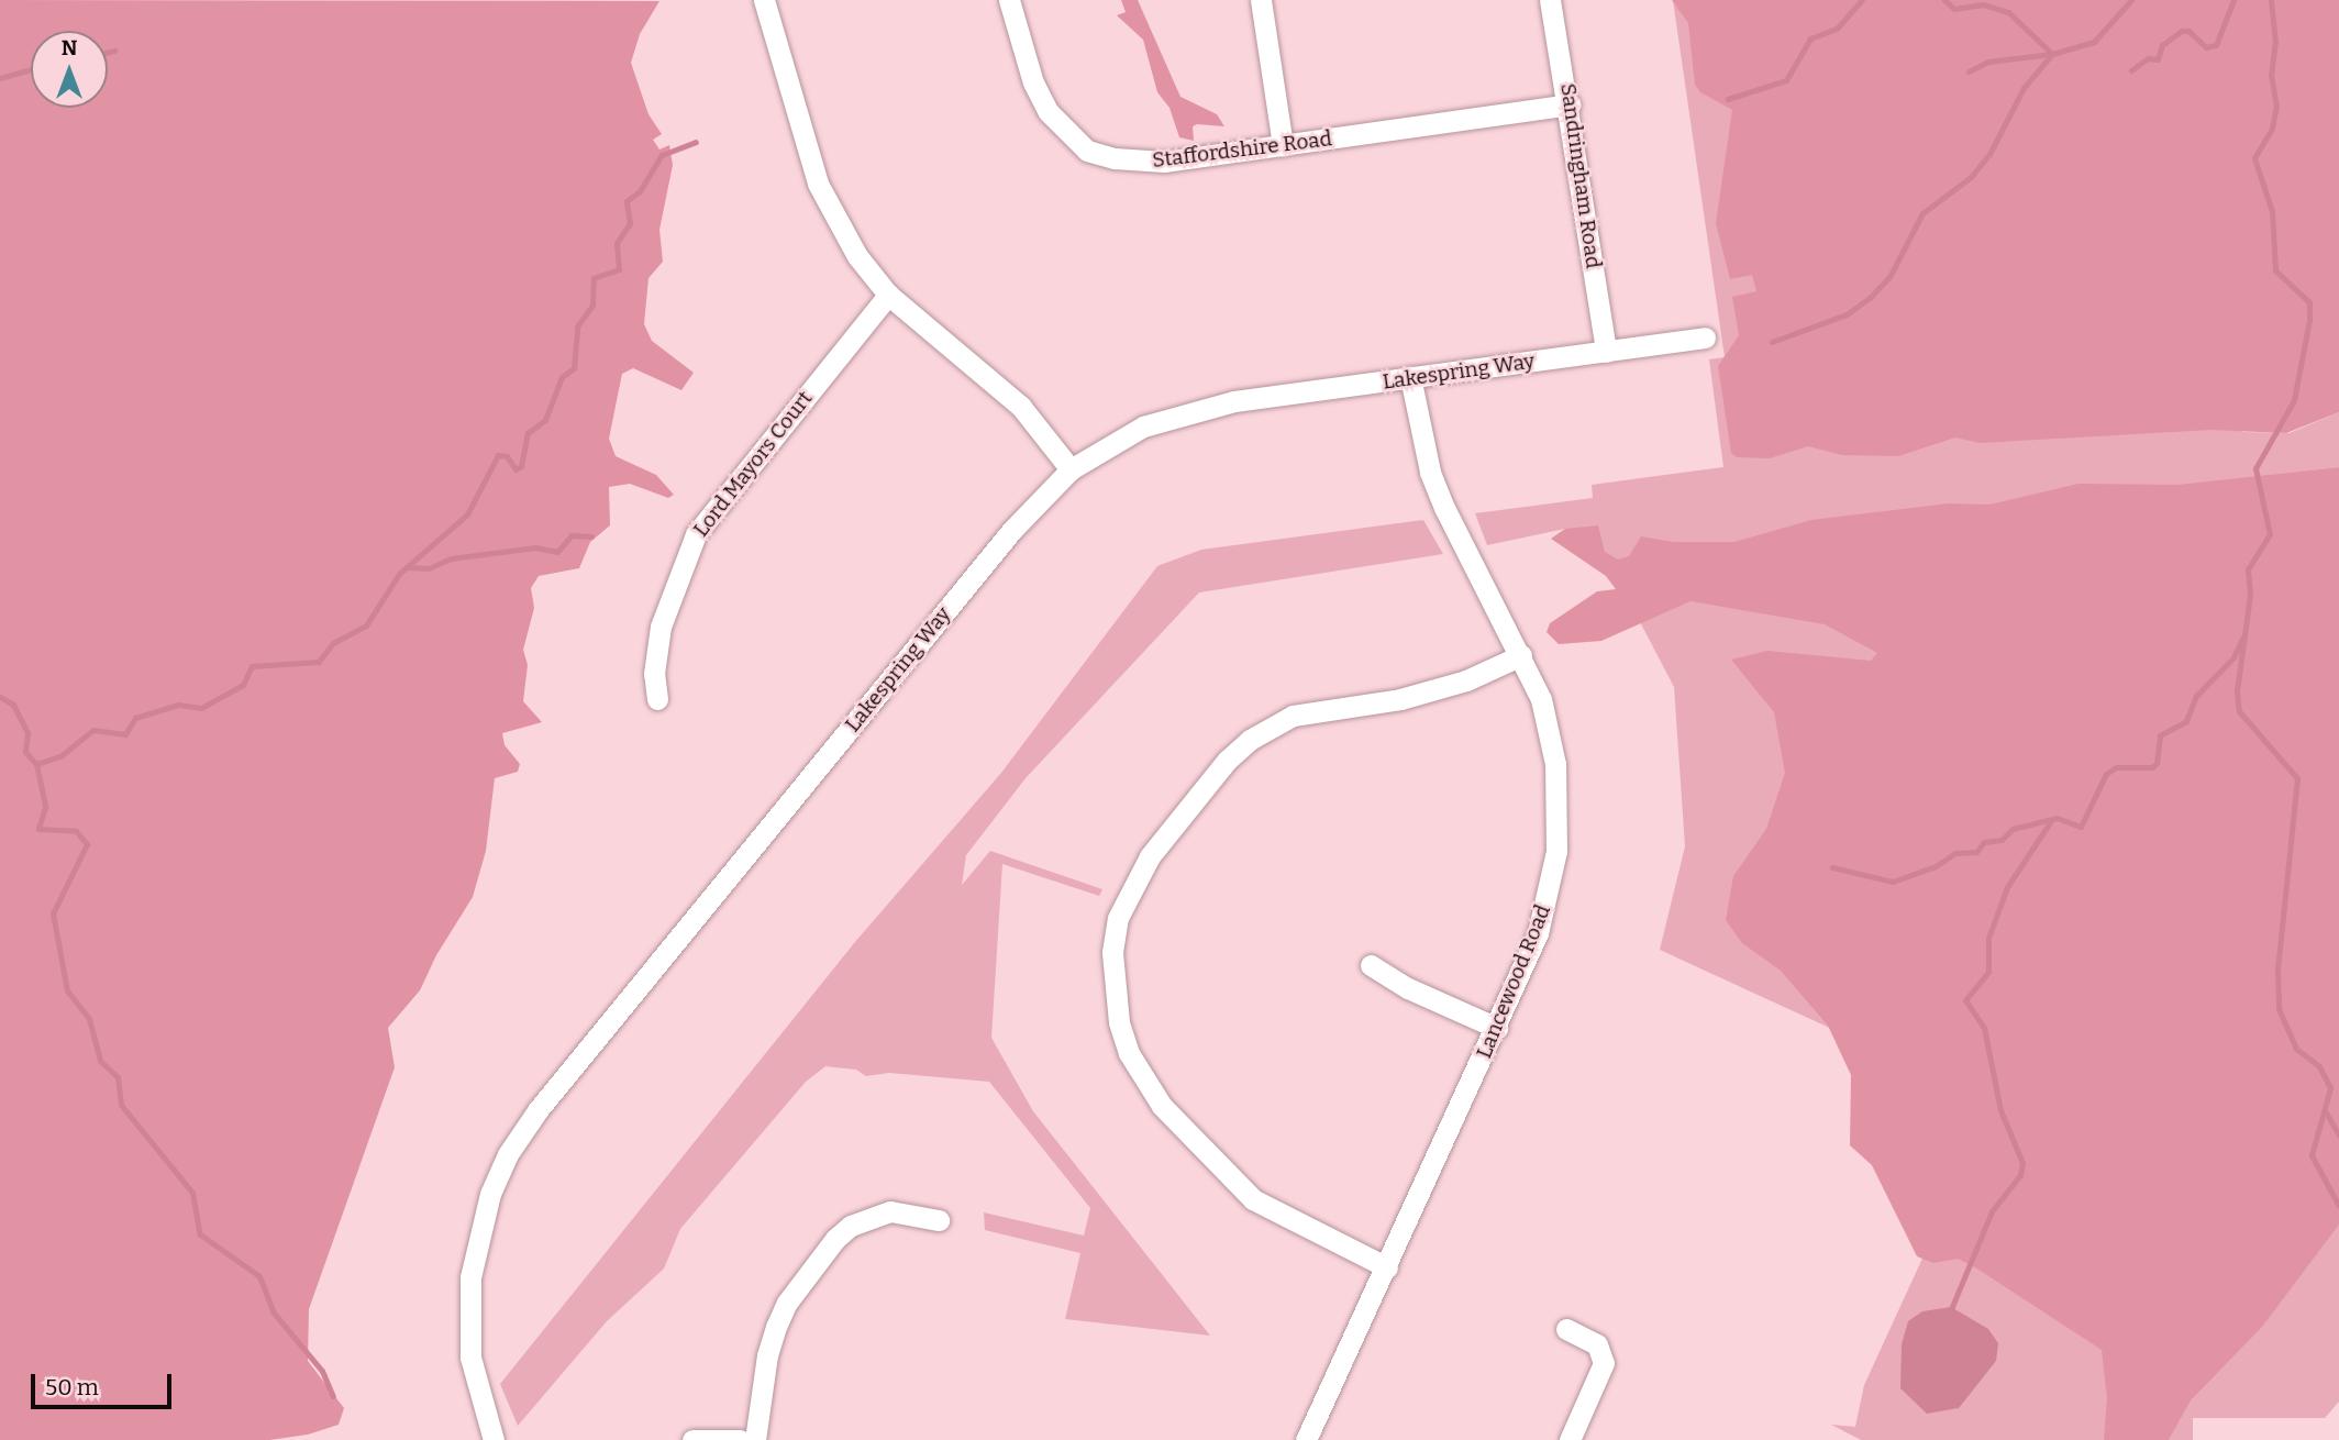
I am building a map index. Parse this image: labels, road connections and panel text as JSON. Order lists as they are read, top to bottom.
{
  "streets": {
    "street": [
      "Staffordshire Road",
      "Sandringham Road",
      "Lakespring Way",
      "Lord Mayors Court",
      "Lancewood Road"
    ]
  },
  "crossings": [
    ["Staffordshire Road", "Sandringham Road"],
    ["Sandringham Road", "Lakespring Way"],
    ["Lakespring Way", "Lancewood Road"]
  ],
  "scale_bar": "50 m",
  "north": "top"
}
